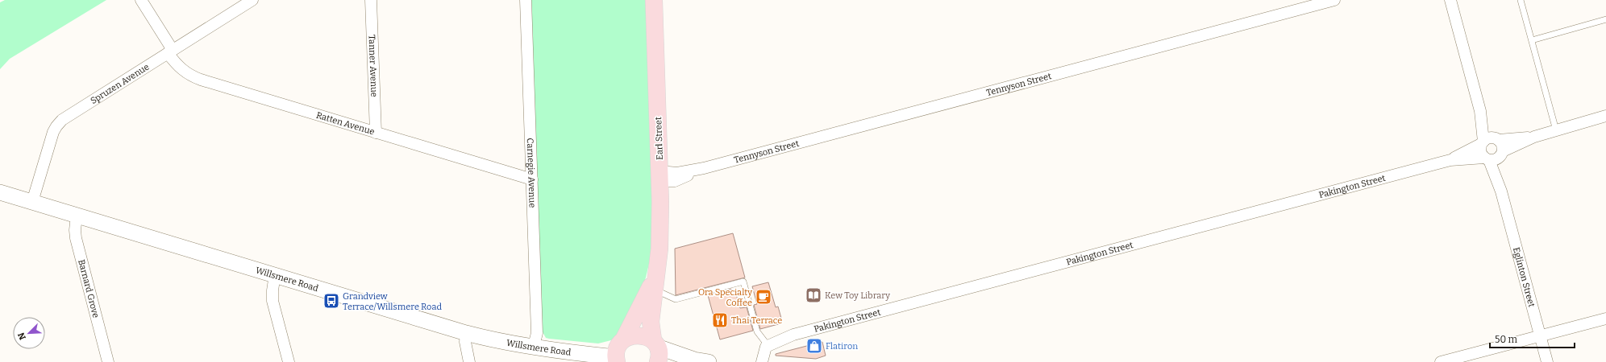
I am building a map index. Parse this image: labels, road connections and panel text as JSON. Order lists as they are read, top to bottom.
{
  "streets": {
    "main road": ["Earl Street"],
    "street": [
      "Tanner Avenue",
      "Spruzen Avenue",
      "Tennyson Street",
      "Ratten Avenue",
      "Carnegie Avenue",
      "Pakington Street",
      "Eglinton Street",
      "Willsmere Road",
      "Barnard Grove"
    ]
  },
  "crossings": [
    ["Tanner Avenue", "Ratten Avenue"],
    ["Spruzen Avenue", "Ratten Avenue"],
    ["Spruzen Avenue", "Willsmere Road"],
    ["Tennyson Street", "Earl Street"],
    ["Ratten Avenue", "Carnegie Avenue"],
    ["Earl Street", "Willsmere Road"],
    ["Carnegie Avenue", "Willsmere Road"],
    ["Pakington Street", "Eglinton Street"],
    ["Willsmere Road", "Barnard Grove"]
  ],
  "places": {
    "library": ["Kew Toy Library"],
    "cafe": ["Ora Specialty Coffee"],
    "bus stop": ["Grandview Terrace/Willsmere Road"],
    "restaurant": ["Thai Terrace"],
    "shop": ["Flatiron"]
  },
  "scale_bar": "50 m",
  "north": "bottom left"
}
